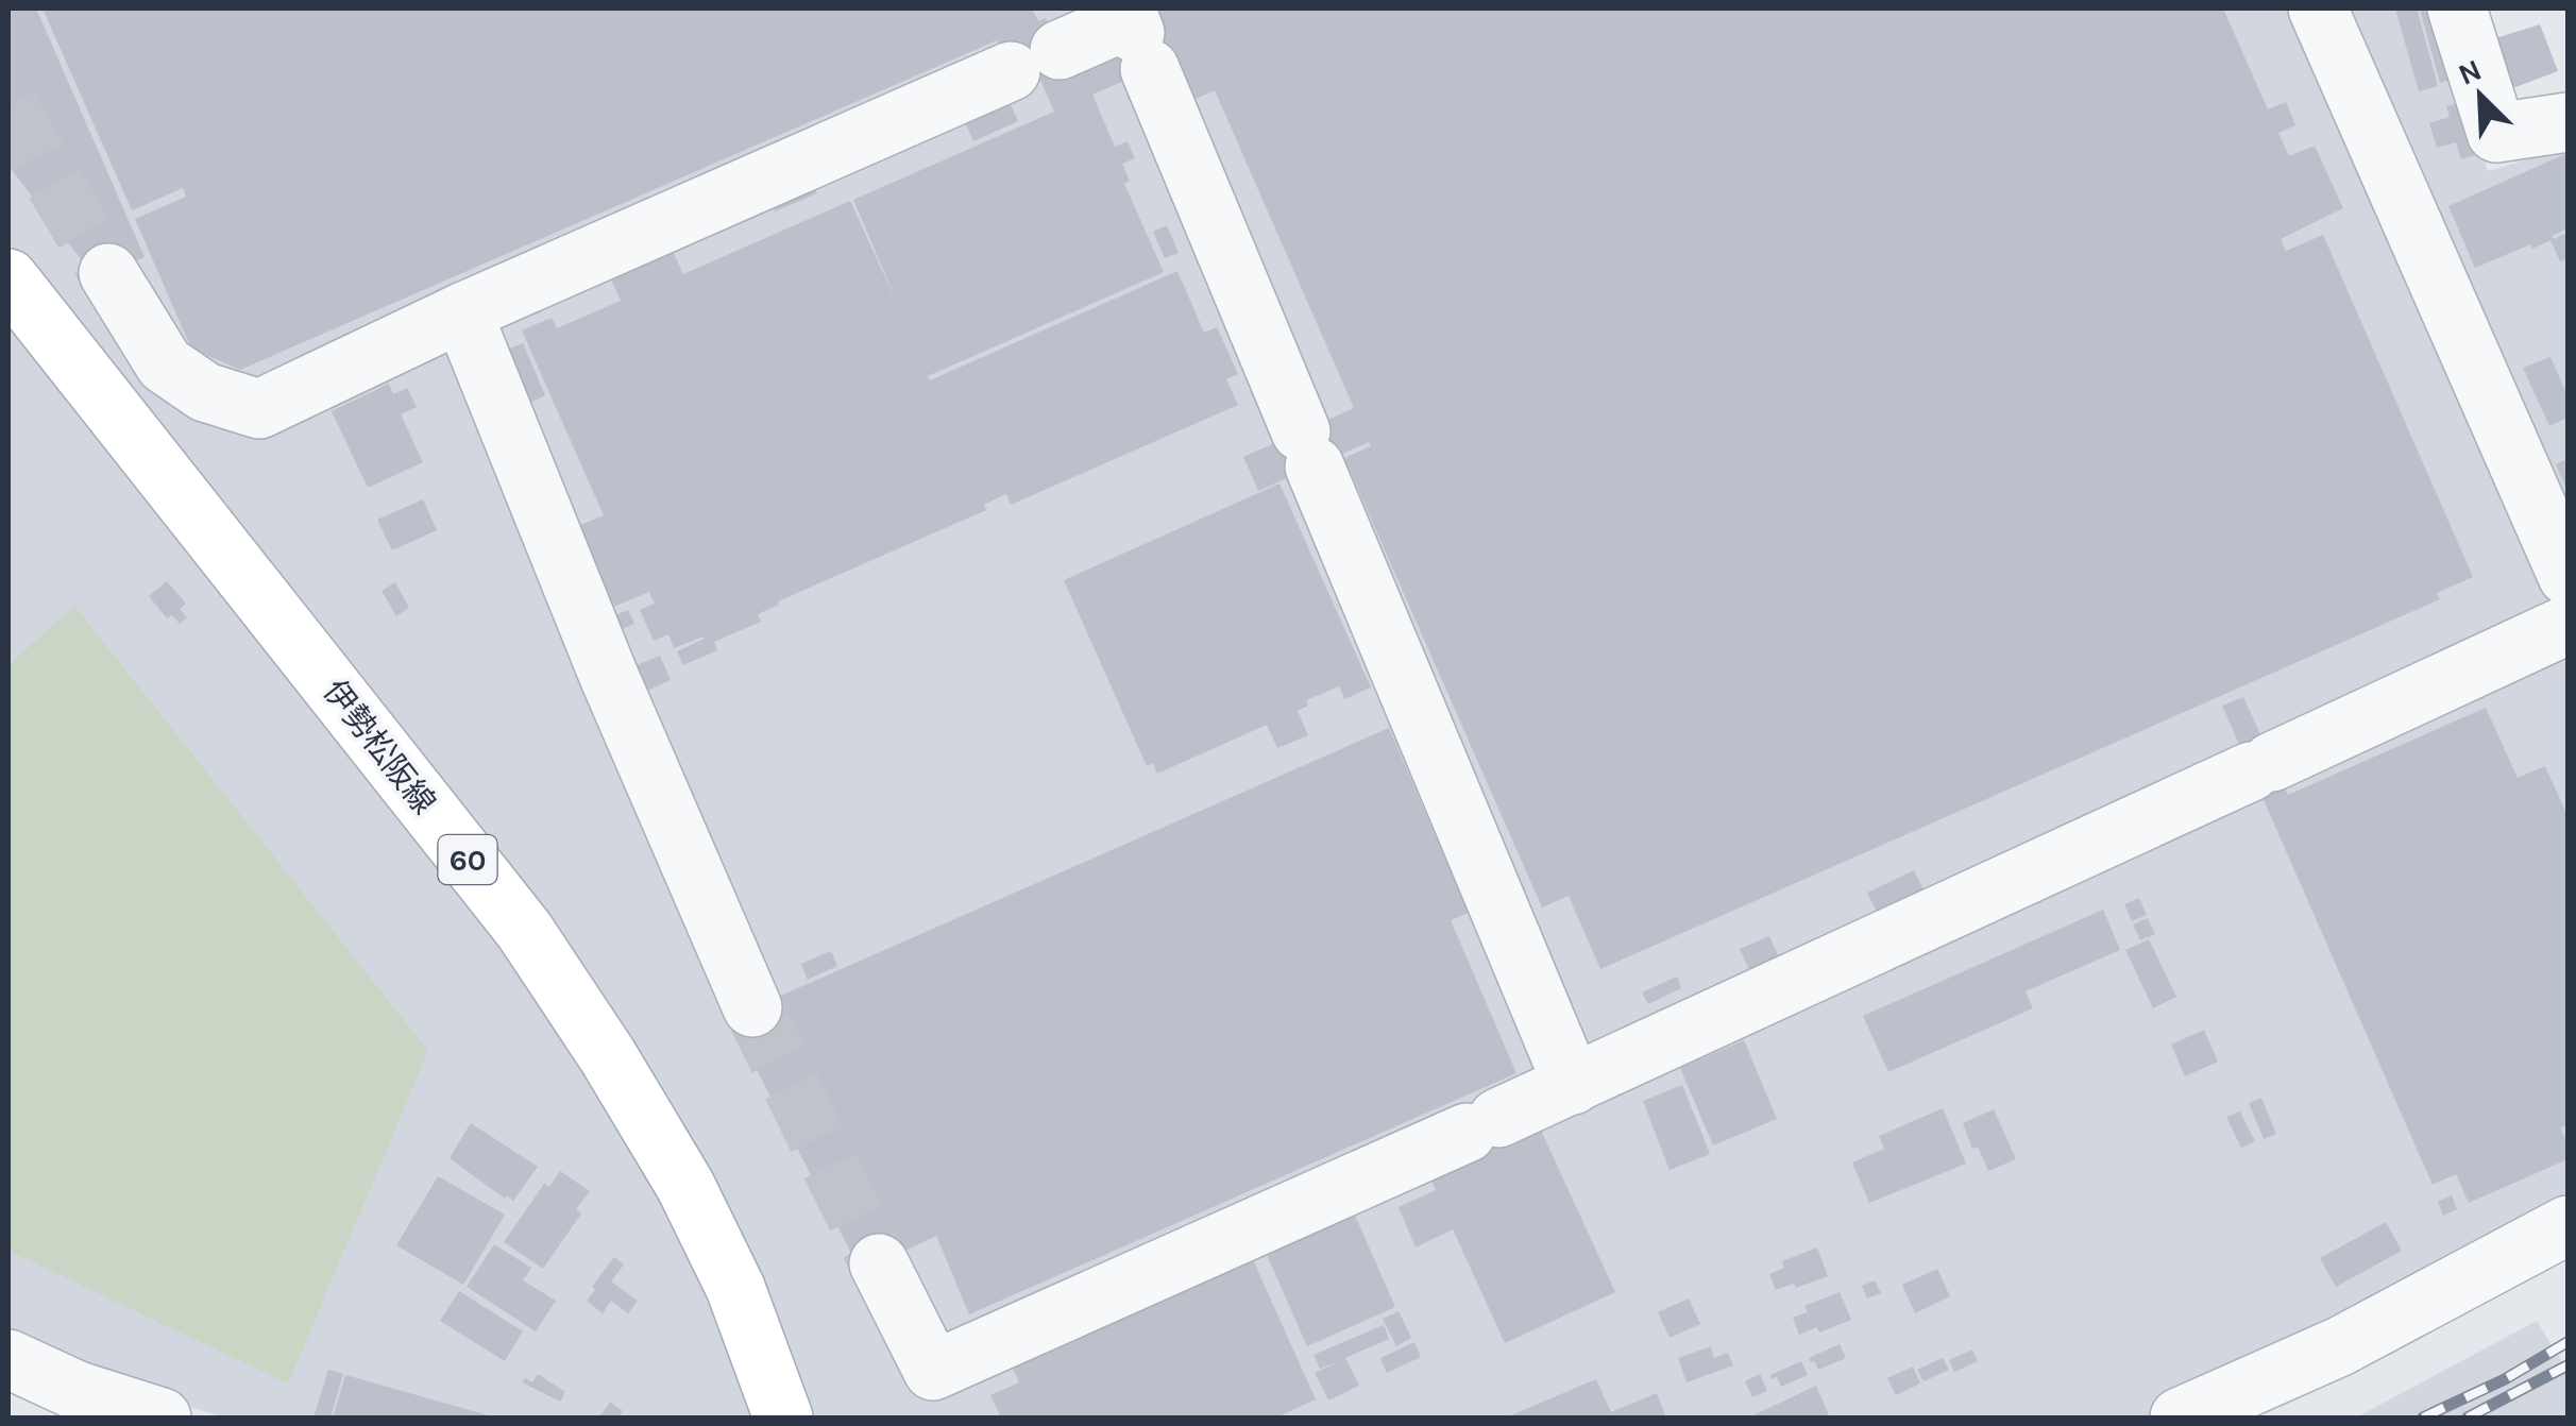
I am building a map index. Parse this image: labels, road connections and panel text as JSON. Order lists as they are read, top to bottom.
{
  "streets": {
    "main road": ["伊勢松阪線", "60"]
  },
  "north": "top left"
}
